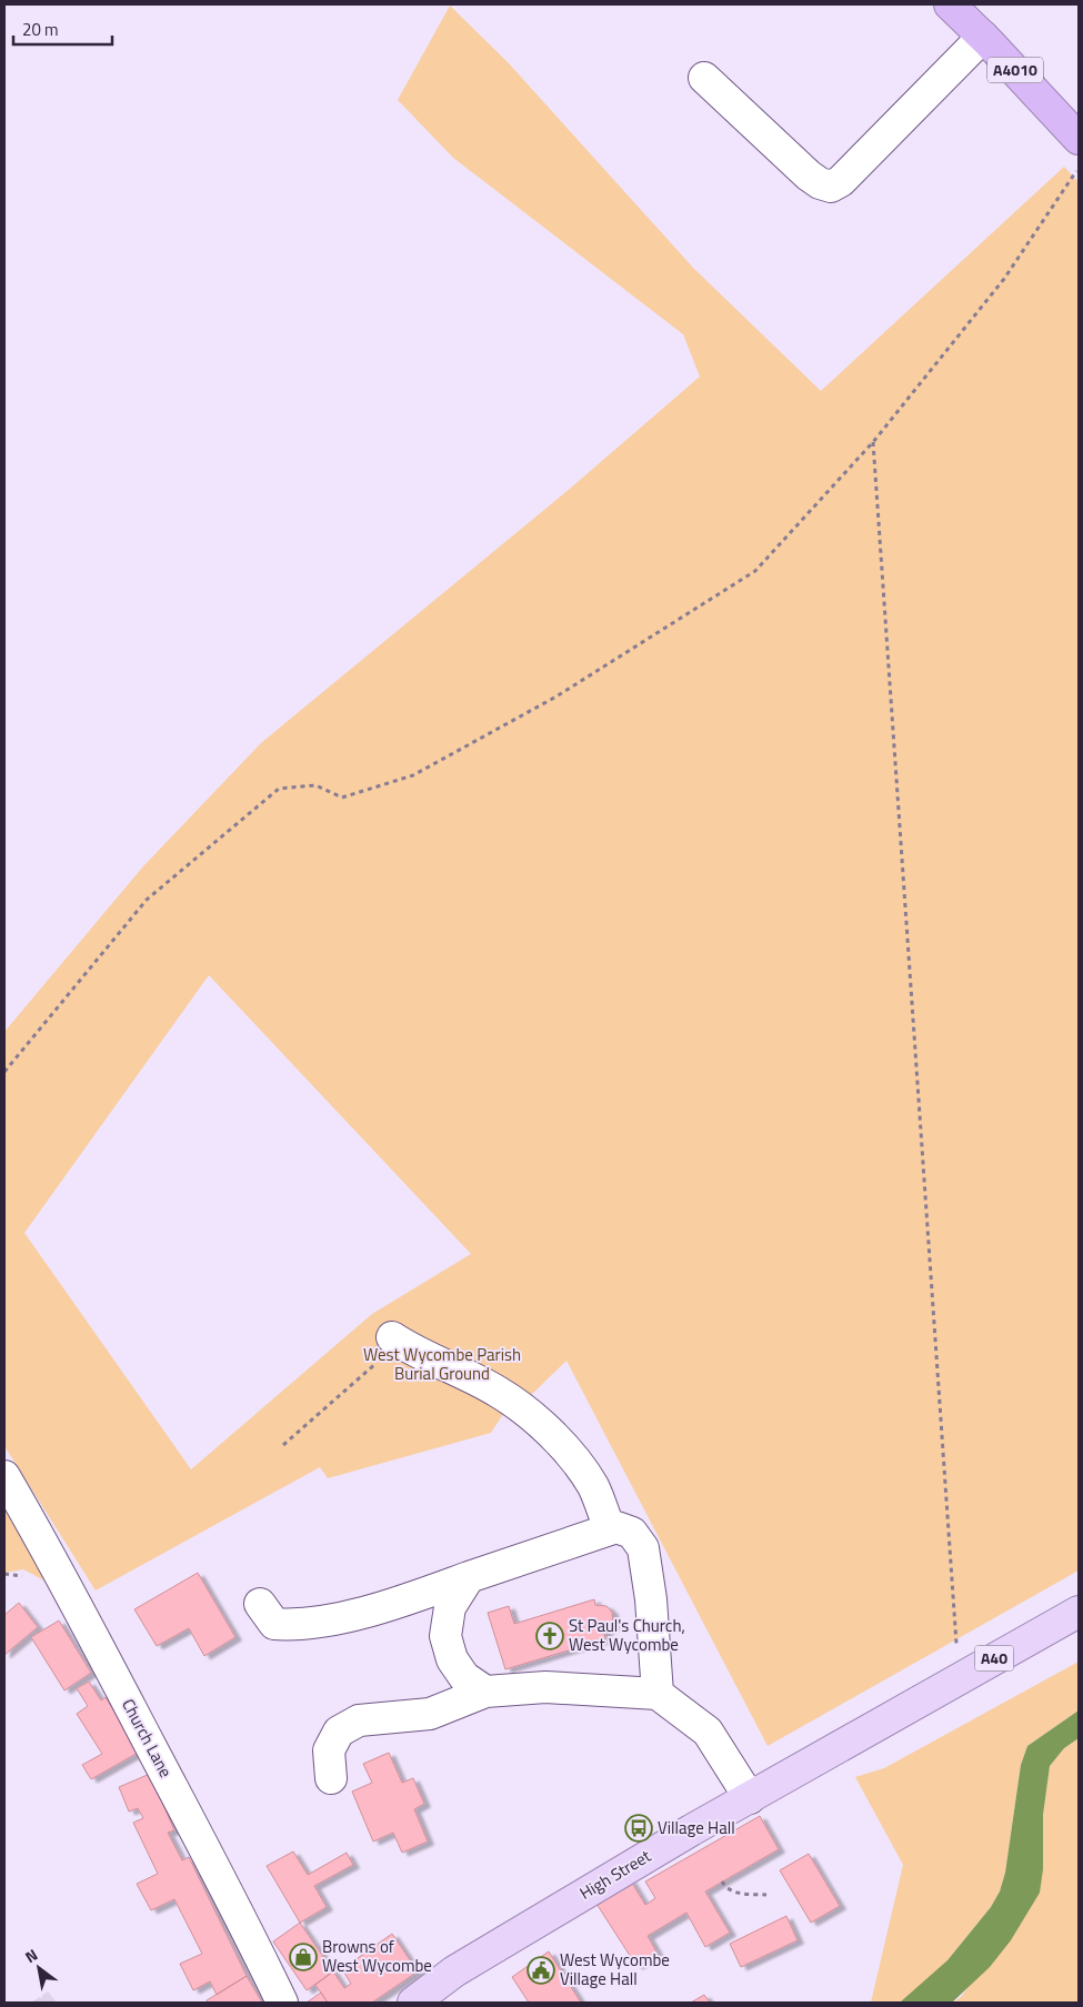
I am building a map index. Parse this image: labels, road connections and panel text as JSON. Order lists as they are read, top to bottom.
{
  "streets": {
    "highway": ["A4010"],
    "main road": ["A40", "High Street"],
    "street": ["Church Lane"]
  },
  "crossings": [
    ["A40", "High Street"]
  ],
  "parks": ["West Wycombe Parish Burial Ground"],
  "places": {
    "church": ["St Paul's Church, West Wycombe"],
    "bus stop": ["Village Hall"],
    "shop": ["Browns of West Wycombe"],
    "public building": ["West Wycombe Village Hall"]
  },
  "scale_bar": "20 m",
  "north": "top left"
}
